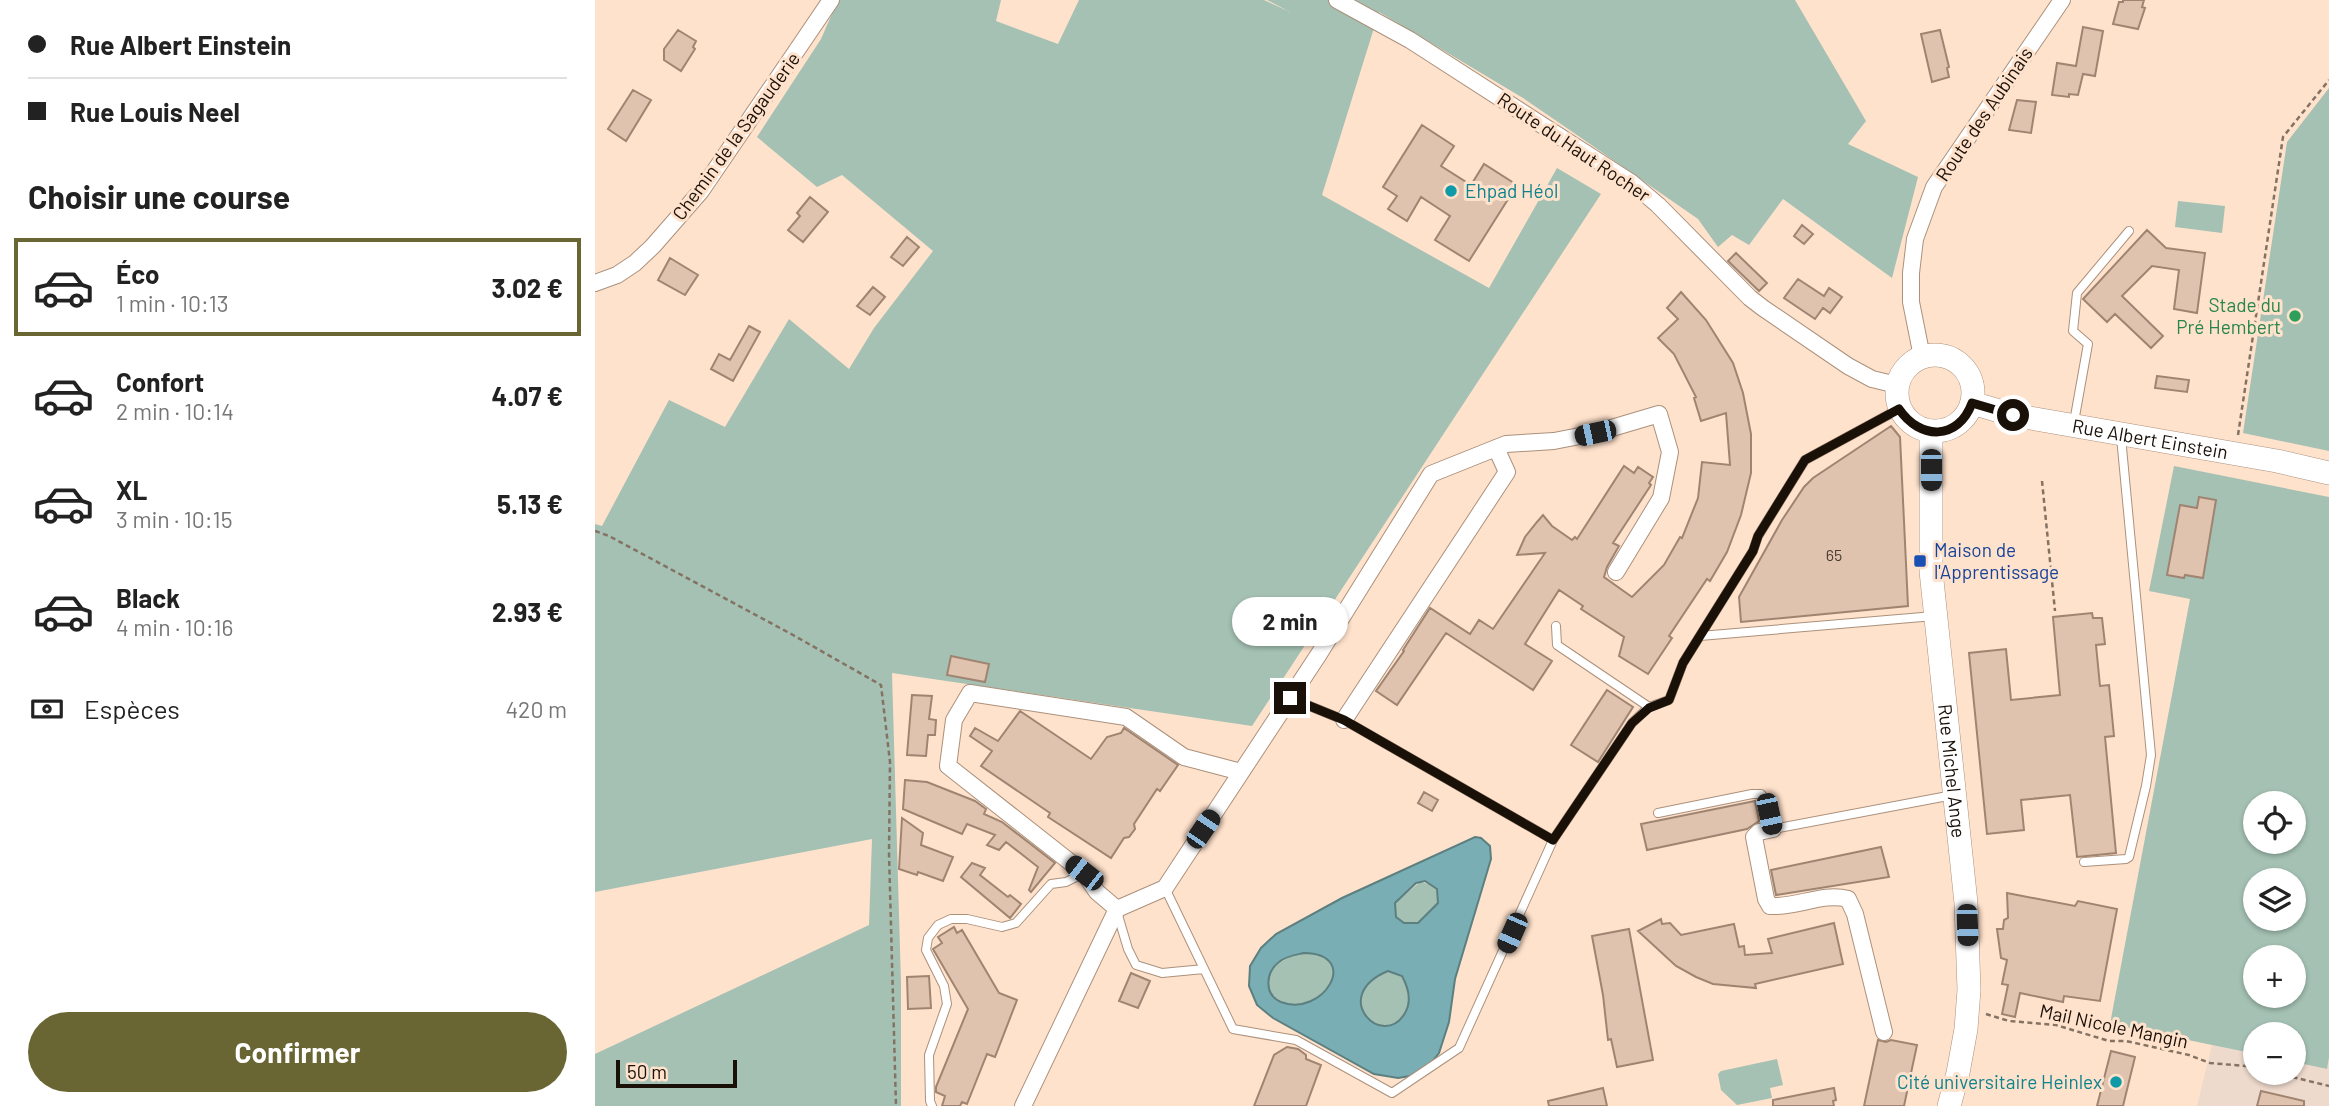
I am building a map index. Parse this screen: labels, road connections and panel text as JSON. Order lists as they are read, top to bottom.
{
  "streets": {
    "street": [
      "Route des Aubinais",
      "Chemin de la Sagauderie",
      "Route du Haut Rocher",
      "Rue Albert Einstein",
      "Rue Michel Ange"
    ],
    "path": ["Mail Nicole Mangin"]
  },
  "crossings": [
    ["Route des Aubinais", "Route du Haut Rocher"],
    ["Route des Aubinais", "Rue Albert Einstein"],
    ["Route des Aubinais", "Rue Michel Ange"],
    ["Route du Haut Rocher", "Rue Albert Einstein"],
    ["Route du Haut Rocher", "Rue Michel Ange"],
    ["Rue Albert Einstein", "Rue Michel Ange"],
    ["Rue Michel Ange", "Mail Nicole Mangin"]
  ],
  "places": {
    "other": ["Ehpad Héol", "Stade du Pré Hembert", "Cité universitaire Heinlex"],
    "transit": ["Maison de l'Apprentissage"]
  },
  "house_numbers": ["65"],
  "scale_bar": "50 m",
  "page": {
    "banner": ["Rue Albert Einstein", "Rue Louis Neel"],
    "heading": "Choisir une course",
    "list": [
      {
        "name": "Éco",
        "note": "1 min · 10:13",
        "value": "3.02 €"
      },
      {
        "name": "Confort",
        "note": "2 min · 10:14",
        "value": "4.07 €"
      },
      {
        "name": "XL",
        "note": "3 min · 10:15",
        "value": "5.13 €"
      },
      {
        "name": "Black",
        "note": "4 min · 10:16",
        "value": "2.93 €"
      }
    ],
    "bubble": "2 min",
    "pay": ["Espèces", "420 m"],
    "map_buttons": ["+", "−"],
    "buttons": "Confirmer",
    "scale": "50 m"
  }
}
